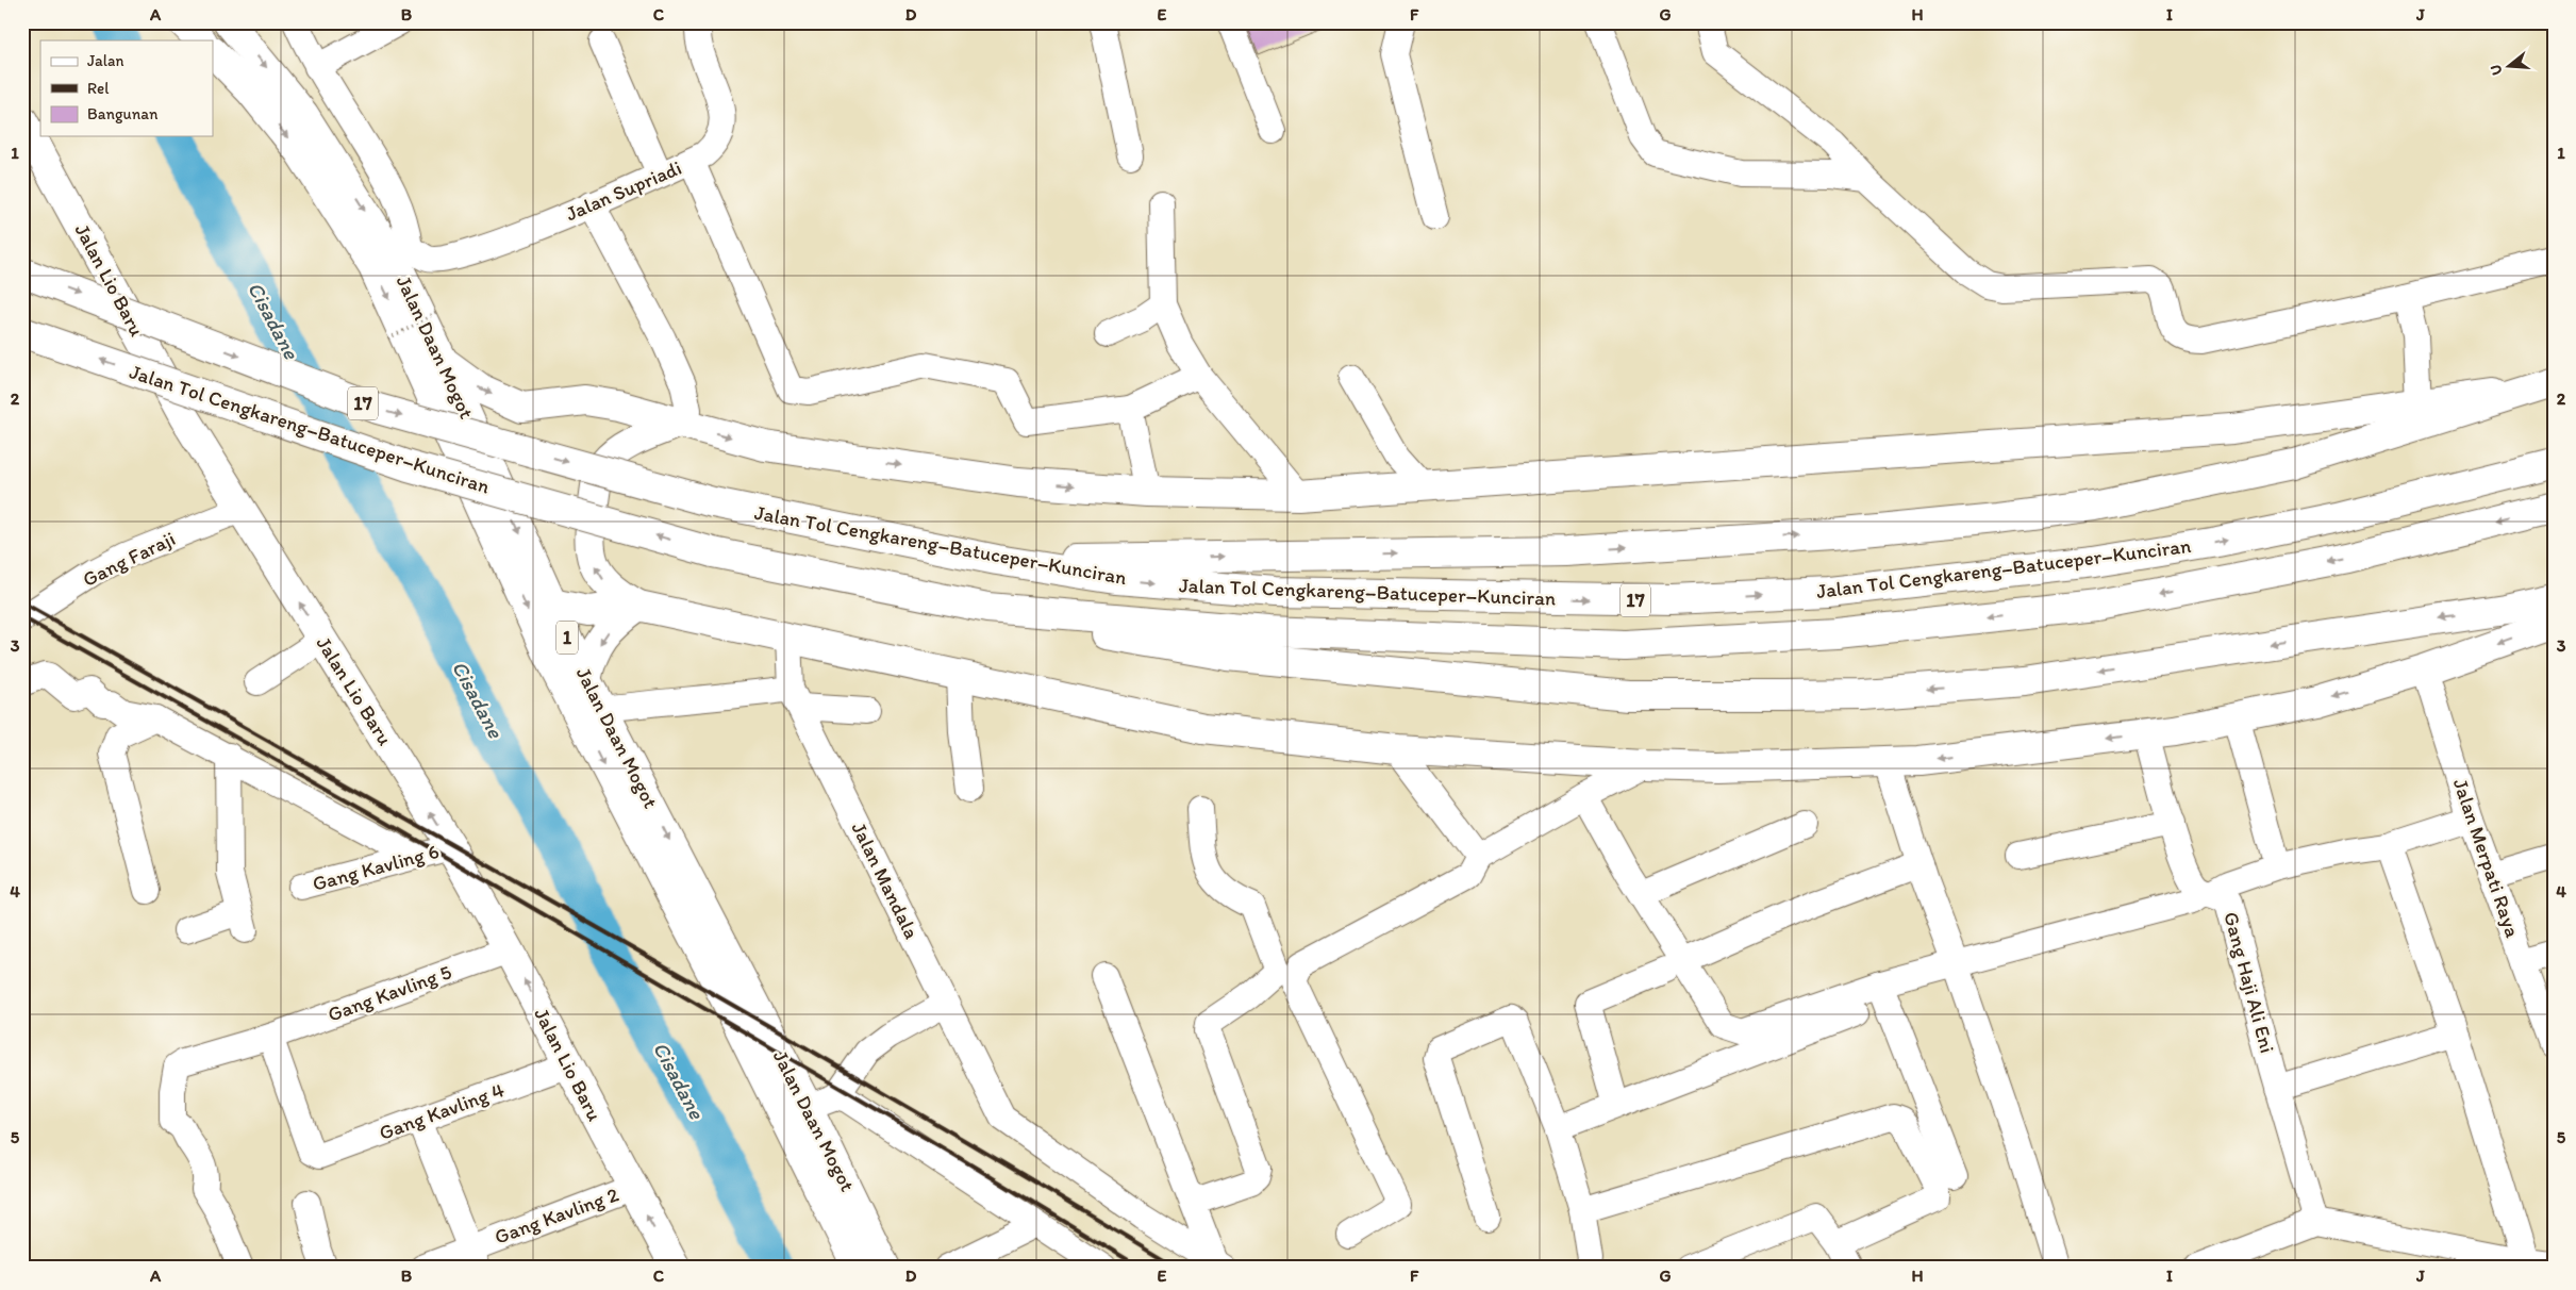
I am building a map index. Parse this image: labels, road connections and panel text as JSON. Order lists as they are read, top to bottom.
{
  "streets": {
    "main road": [
      "Jalan Lio Baru",
      "Jalan Daan Mogot",
      "17",
      "Jalan Tol Cengkareng–Batuceper–Kunciran",
      "1"
    ],
    "street": [
      "Jalan Supriadi",
      "Gang Faraji",
      "Jalan Merpati Raya",
      "Gang Kavling 6",
      "Jalan Mandala",
      "Gang Haji Ali Eni",
      "Gang Kavling 5",
      "Gang Kavling 4",
      "Gang Kavling 2"
    ]
  },
  "crossings": [
    ["Jalan Supriadi", "Jalan Daan Mogot"],
    ["Jalan Lio Baru", "Gang Faraji"],
    ["Jalan Lio Baru", "Gang Kavling 6"],
    ["Jalan Lio Baru", "Gang Kavling 5"],
    ["Jalan Lio Baru", "Gang Kavling 4"],
    ["Jalan Lio Baru", "Gang Kavling 2"],
    ["Gang Kavling 5", "Gang Kavling 4"]
  ],
  "one_way": ["Jalan Lio Baru", "Jalan Daan Mogot"],
  "water": ["Cisadane"],
  "legend": ["Jalan", "Rel", "Bangunan"],
  "north": "left",
  "grid": {
    "columns": [
      "A",
      "B",
      "C",
      "D",
      "E",
      "F",
      "G",
      "H",
      "I",
      "J"
    ],
    "rows": [
      "1",
      "2",
      "3",
      "4",
      "5"
    ]
  }
}
